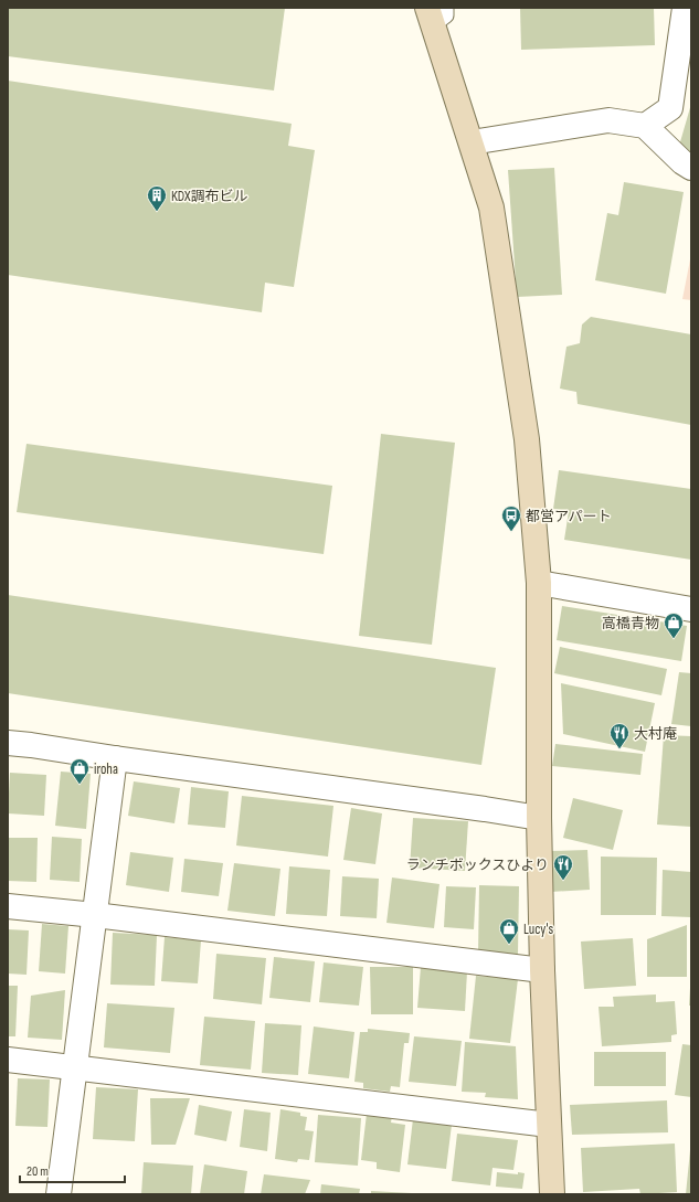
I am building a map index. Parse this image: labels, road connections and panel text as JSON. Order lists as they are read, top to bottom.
{
  "places": {
    "building": ["KDX調布ビル"],
    "bus stop": ["都営アパート"],
    "shop": ["高橋青物", "iroha", "Lucy's"],
    "restaurant": ["大村庵", "ランチボックスひより"]
  },
  "scale_bar": "20 m"
}
